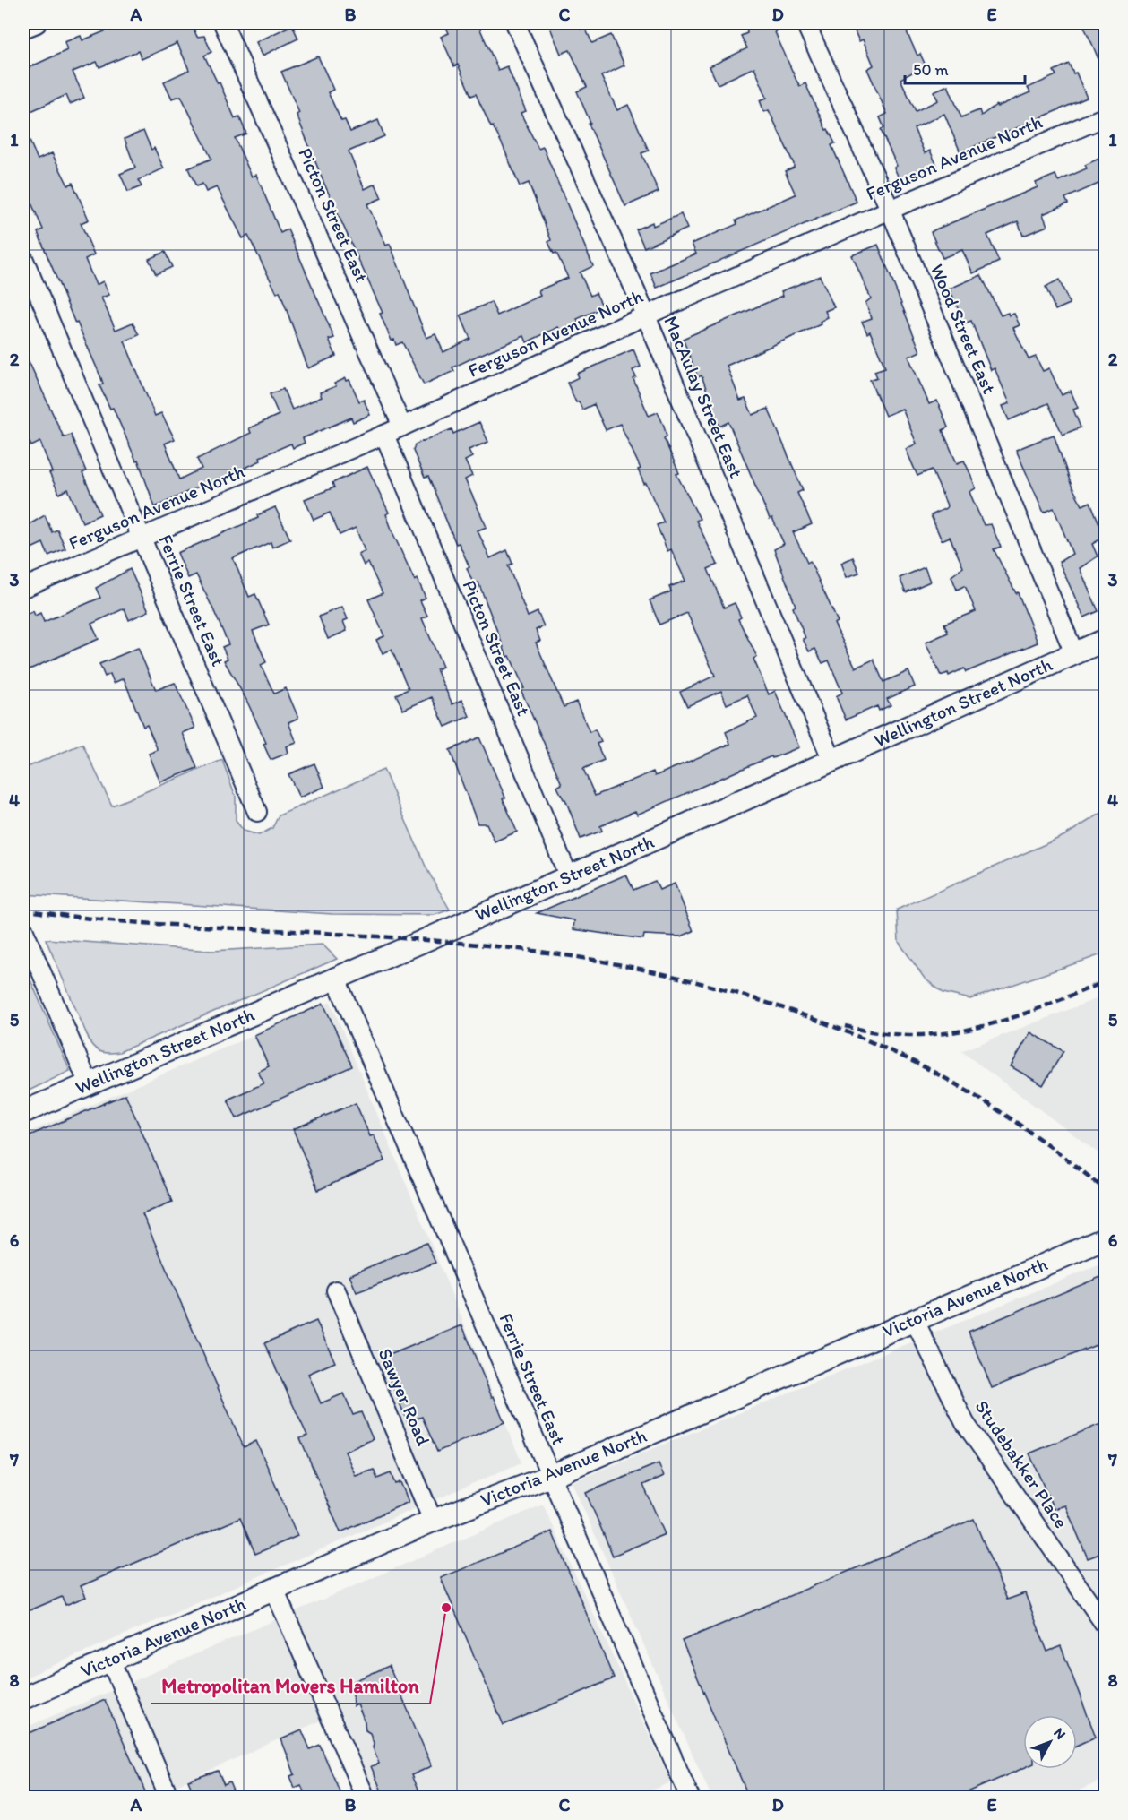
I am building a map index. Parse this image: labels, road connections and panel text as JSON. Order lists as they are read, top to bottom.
{
  "streets": {
    "main road": ["Wellington Street North", "Victoria Avenue North"],
    "street": [
      "Ferguson Avenue North",
      "Picton Street East",
      "Wood Street East",
      "MacAulay Street East",
      "Ferrie Street East",
      "Sawyer Road",
      "Studebakker Place"
    ]
  },
  "crossings": [
    ["Ferguson Avenue North", "Picton Street East"],
    ["Ferguson Avenue North", "Wood Street East"],
    ["Ferguson Avenue North", "MacAulay Street East"],
    ["Ferguson Avenue North", "Ferrie Street East"],
    ["Picton Street East", "Wellington Street North"],
    ["Wood Street East", "Wellington Street North"],
    ["MacAulay Street East", "Wellington Street North"],
    ["Ferrie Street East", "Wellington Street North"],
    ["Ferrie Street East", "Victoria Avenue North"],
    ["Victoria Avenue North", "Sawyer Road"],
    ["Victoria Avenue North", "Studebakker Place"]
  ],
  "places": ["Metropolitan Movers Hamilton"],
  "scale_bar": "50 m",
  "north": "top right",
  "grid": {
    "columns": [
      "A",
      "B",
      "C",
      "D",
      "E"
    ],
    "rows": [
      "1",
      "2",
      "3",
      "4",
      "5",
      "6",
      "7",
      "8"
    ]
  }
}
